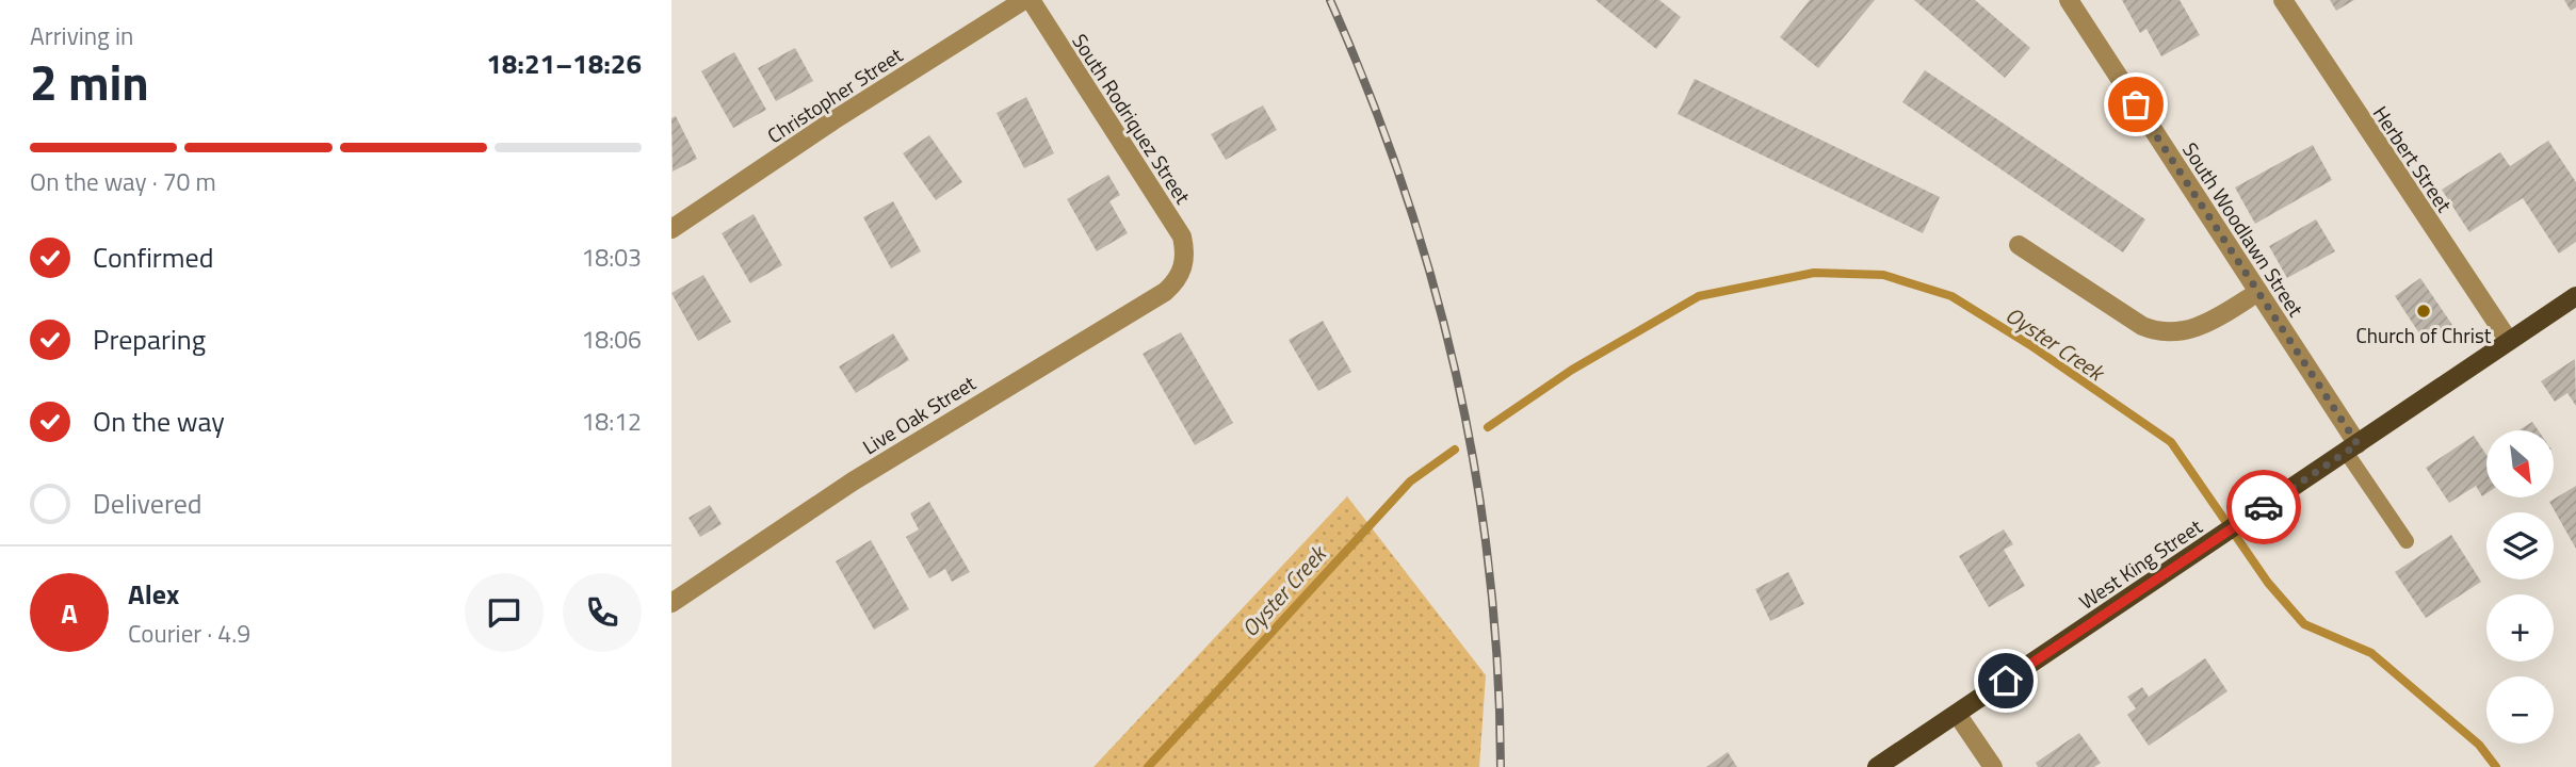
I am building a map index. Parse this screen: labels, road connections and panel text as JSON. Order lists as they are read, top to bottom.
{
  "streets": {
    "main road": ["West King Street"],
    "street": [
      "Christopher Street",
      "South Rodriquez Street",
      "Herbert Street",
      "South Woodlawn Street",
      "Live Oak Street"
    ]
  },
  "crossings": [
    ["South Rodriquez Street", "Live Oak Street"],
    ["Herbert Street", "West King Street"],
    ["South Woodlawn Street", "West King Street"]
  ],
  "water": ["Oyster Creek"],
  "places": ["Church of Christ"],
  "north": "bottom right",
  "page": {
    "heading": ["2 min", "Arriving in", "18:21–18:26"],
    "panel": ["Alex", "Courier · 4.9"],
    "bar": "On the way · 70 m",
    "list": [
      ["Confirmed", "18:03"],
      ["Preparing", "18:06"],
      ["On the way", "18:12"],
      "Delivered"
    ],
    "map_buttons": ["+", "−"],
    "round": "A"
  }
}
